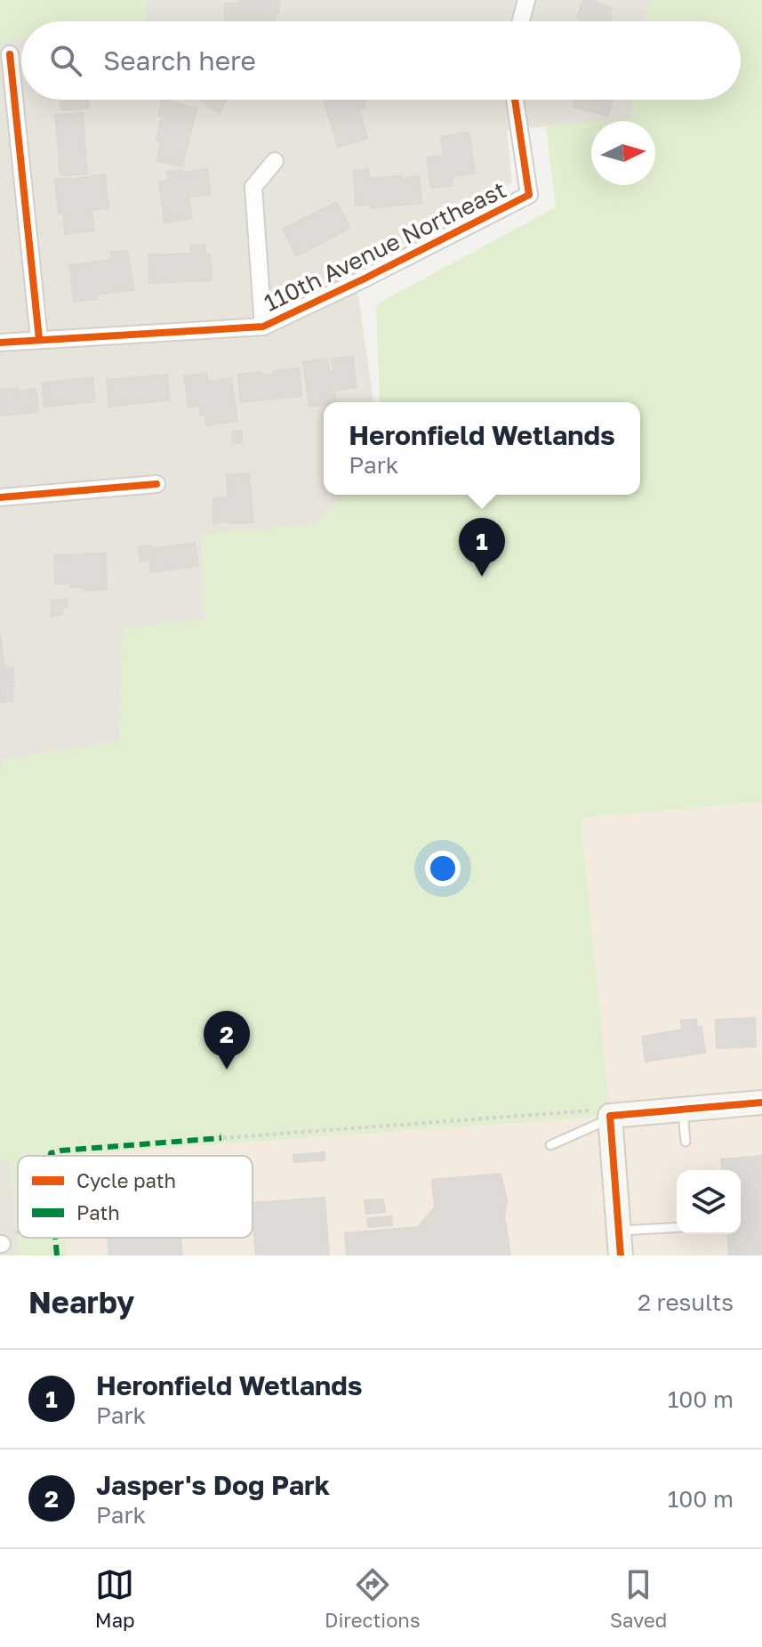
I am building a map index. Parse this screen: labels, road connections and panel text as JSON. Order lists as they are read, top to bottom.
{
  "streets": {
    "street": ["110th Avenue Northeast"]
  },
  "legend": ["Cycle path", "Path"],
  "north": "right",
  "page": {
    "search": "Search here",
    "popup": ["Heronfield Wetlands", "Park"],
    "pins": ["1", "2"],
    "heading": ["Nearby", "2 results"],
    "list": [
      {
        "mark": "1",
        "name": "Heronfield Wetlands",
        "note": "Park",
        "value": "100 m"
      },
      {
        "mark": "2",
        "name": "Jasper's Dog Park",
        "note": "Park",
        "value": "100 m"
      }
    ],
    "nav": ["Map", "Directions", "Saved"]
  }
}
